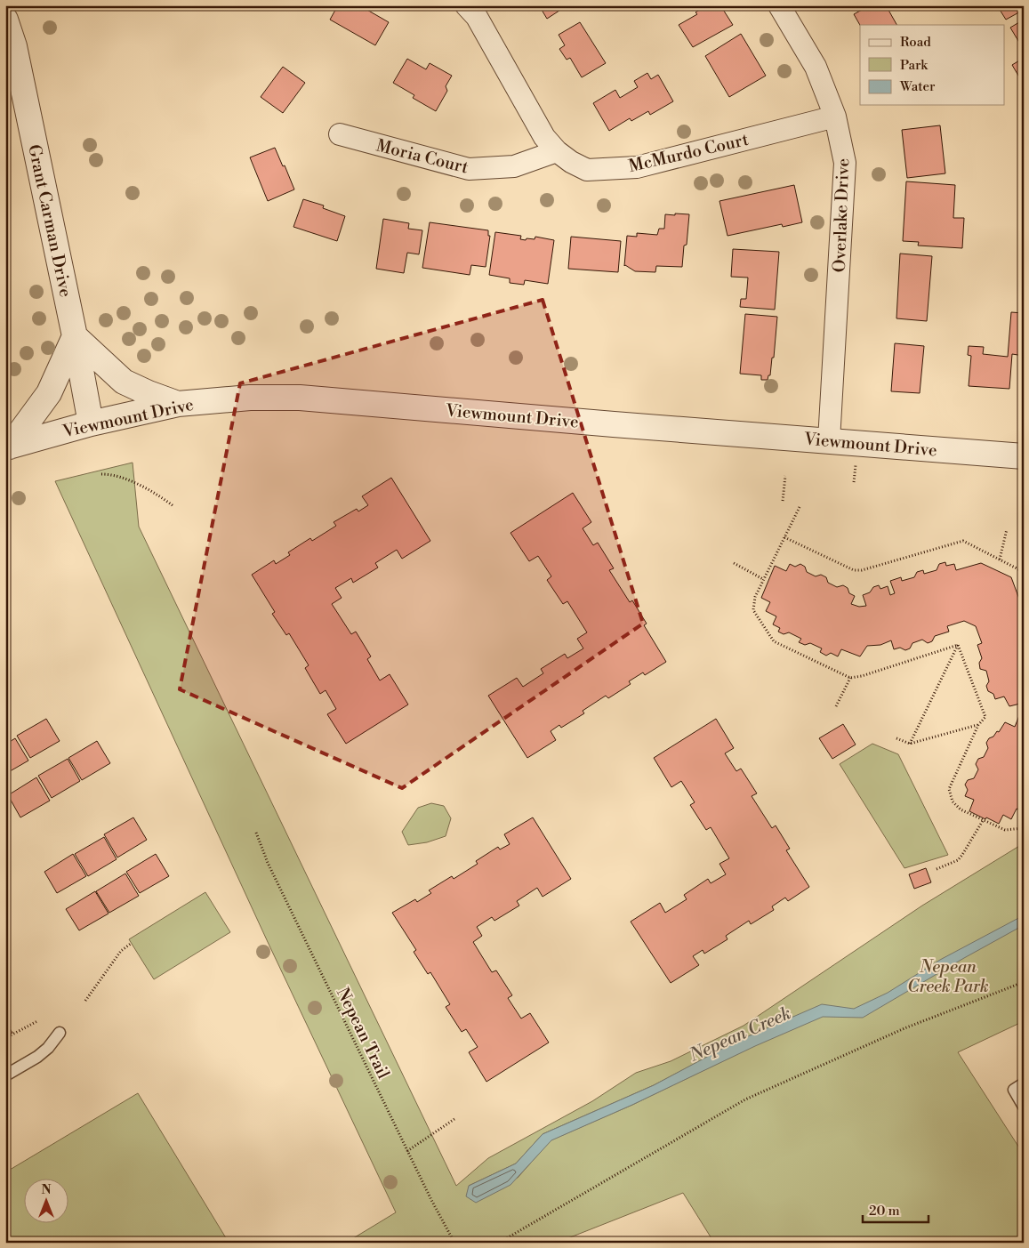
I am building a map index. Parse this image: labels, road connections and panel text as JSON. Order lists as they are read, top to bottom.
{
  "streets": {
    "street": [
      "McMurdo Court",
      "Moria Court",
      "Overlake Drive",
      "Grant Carman Drive",
      "Viewmount Drive"
    ],
    "path": ["Nepean Trail"]
  },
  "crossings": [
    ["McMurdo Court", "Moria Court"],
    ["McMurdo Court", "Overlake Drive"],
    ["Overlake Drive", "Viewmount Drive"],
    ["Grant Carman Drive", "Viewmount Drive"]
  ],
  "water": ["Nepean Creek"],
  "parks": ["Nepean Creek Park"],
  "legend": ["Road", "Park", "Water"],
  "scale_bar": "20 m",
  "north": "top"
}
